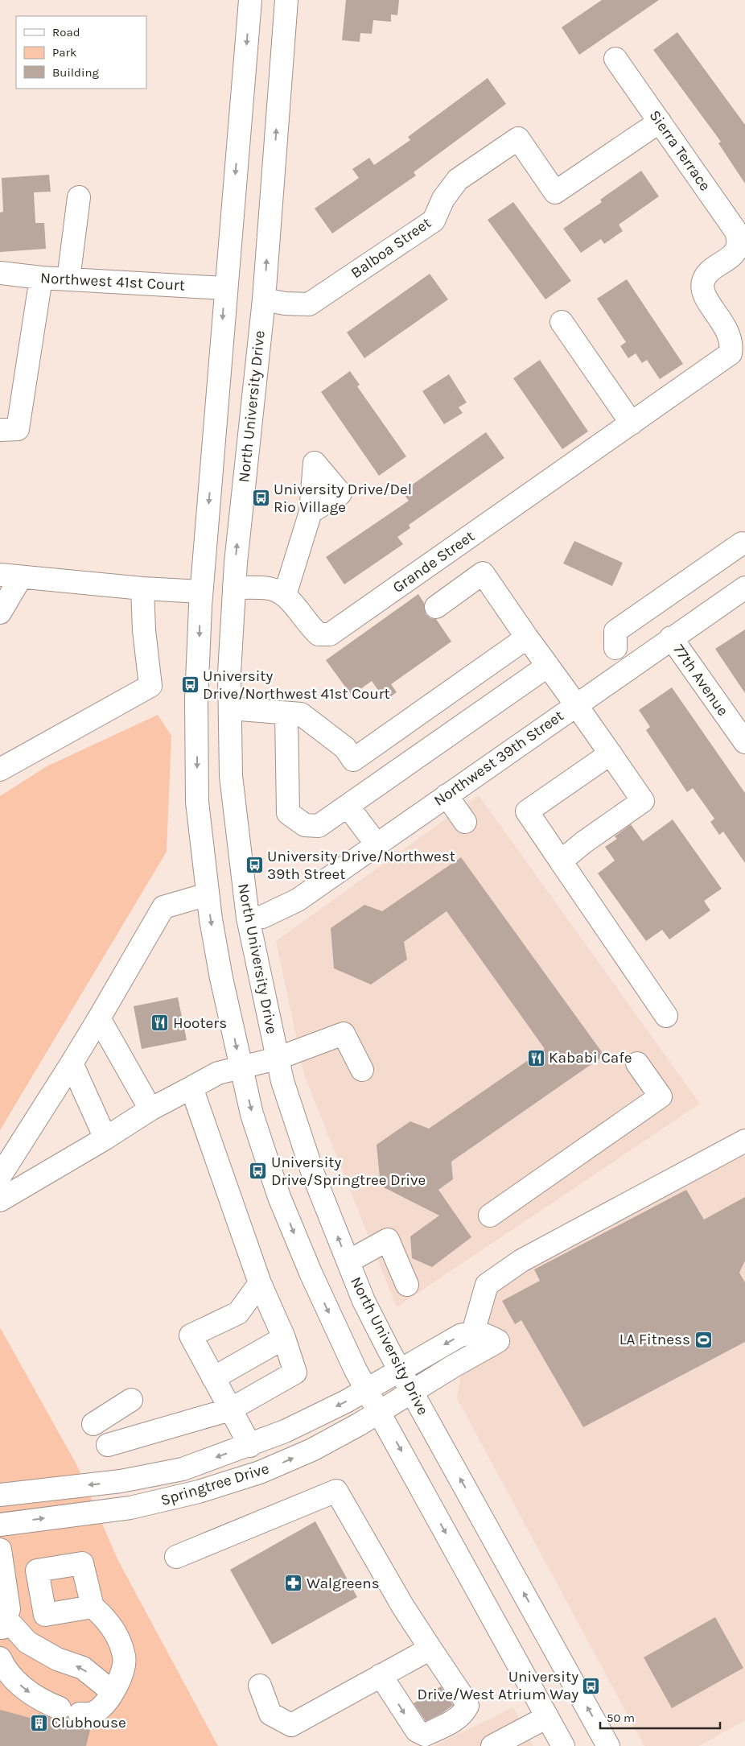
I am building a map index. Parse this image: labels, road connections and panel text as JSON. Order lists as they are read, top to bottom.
{
  "streets": {
    "street": [
      "Sierra Terrace",
      "Balboa Street",
      "Northwest 41st Court",
      "North University Drive",
      "Grande Street",
      "77th Avenue",
      "Northwest 39th Street",
      "Springtree Drive"
    ]
  },
  "crossings": [
    ["Sierra Terrace", "Balboa Street"],
    ["Sierra Terrace", "Grande Street"],
    ["Balboa Street", "North University Drive"],
    ["North University Drive", "Northwest 39th Street"],
    ["North University Drive", "Springtree Drive"],
    ["77th Avenue", "Northwest 39th Street"]
  ],
  "places": {
    "bus stop": [
      "University Drive/Del Rio Village",
      "University Drive/Northwest 41st Court",
      "University Drive/Northwest 39th Street",
      "University Drive/Springtree Drive",
      "University Drive/West Atrium Way"
    ],
    "restaurant": ["Hooters", "Kababi Cafe"],
    "sports": ["LA Fitness"],
    "pharmacy": ["Walgreens"],
    "building": ["Clubhouse"]
  },
  "legend": ["Road", "Park", "Building"],
  "scale_bar": "50 m"
}
